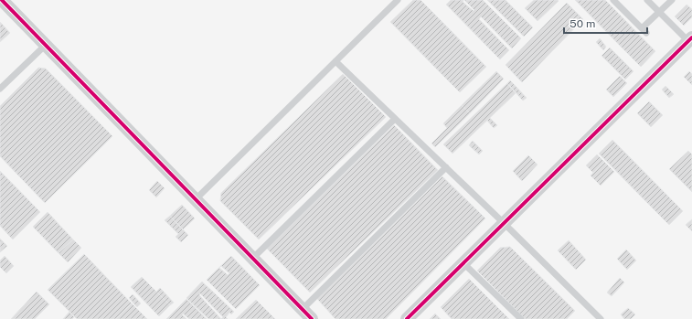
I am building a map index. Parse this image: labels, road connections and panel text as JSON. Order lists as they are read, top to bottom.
{
  "scale_bar": "50 m"
}
